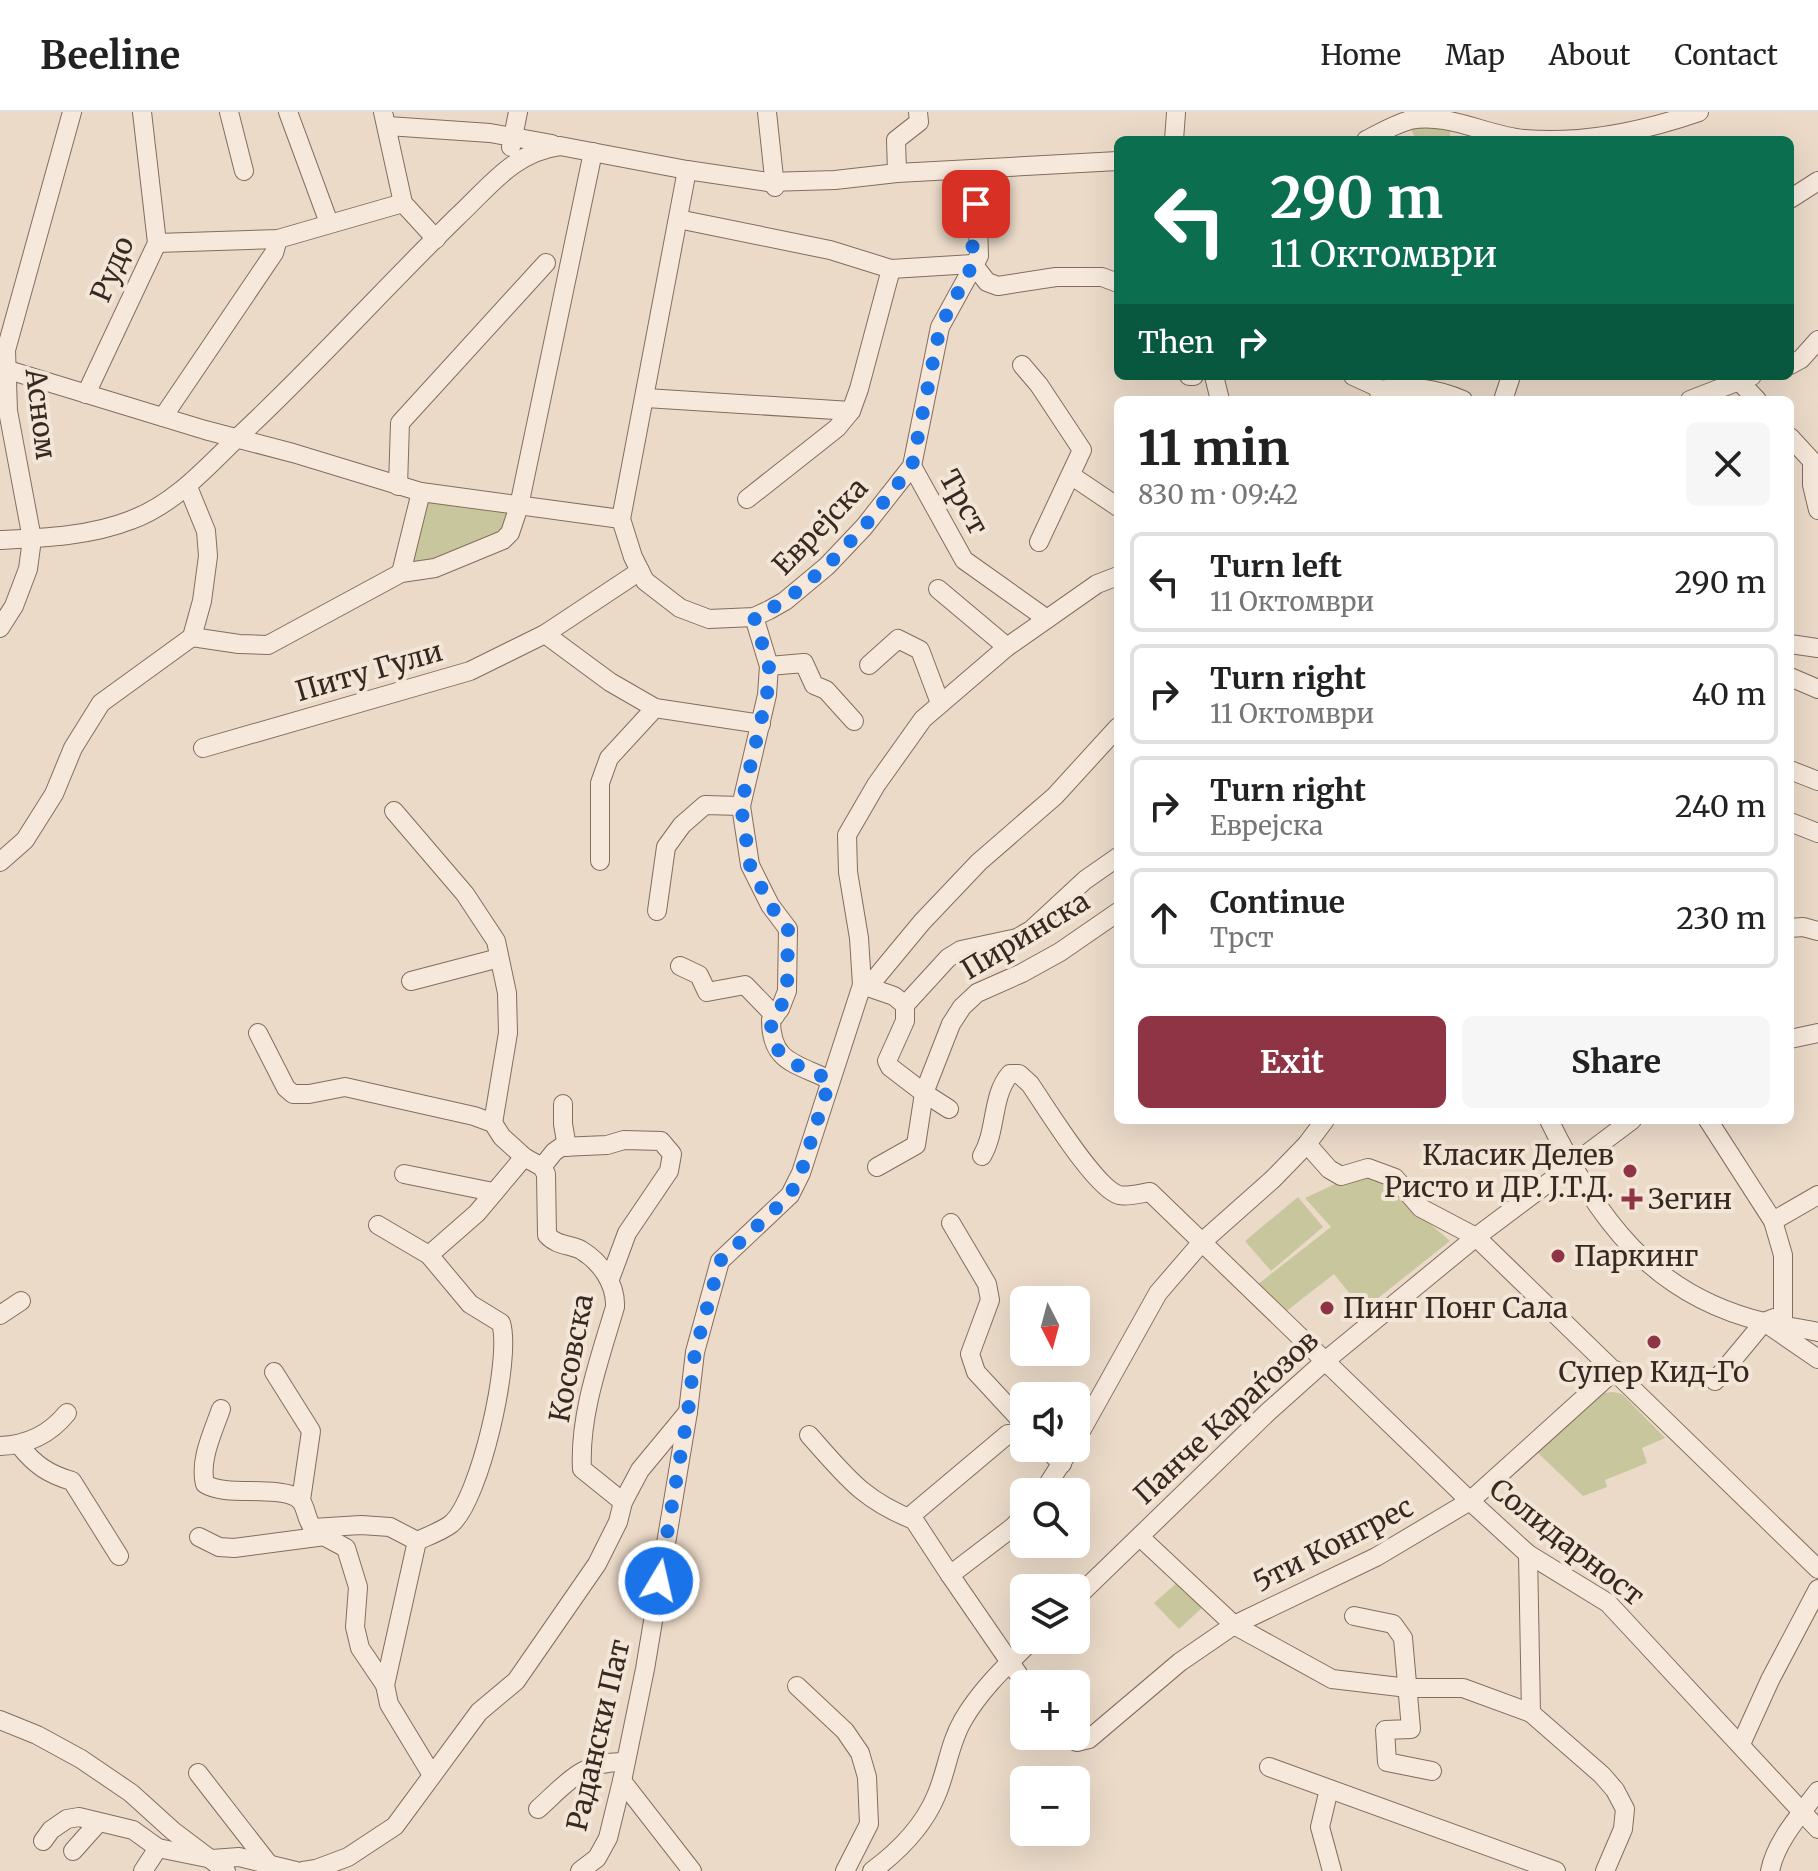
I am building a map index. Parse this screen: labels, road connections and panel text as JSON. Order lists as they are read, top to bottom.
{
  "streets": {
    "street": [
      "Рудо",
      "Асном",
      "Трст",
      "Еврејска",
      "Питу Гули",
      "Пиринска",
      "Косовска",
      "Панче Караѓозов",
      "Солидарност",
      "5ти Конгрес",
      "Радански Пат"
    ]
  },
  "crossings": [
    ["Трст", "Еврејска"],
    ["Трст", "Радански Пат"],
    ["Еврејска", "Питу Гули"],
    ["Панче Караѓозов", "Солидарност"],
    ["Солидарност", "5ти Конгрес"]
  ],
  "places": {
    "other": [
      "Класик Делев Ристо и ДР. Ј.Т.Д.",
      "Паркинг",
      "Пинг Понг Сала",
      "Супер Кид-Го"
    ],
    "health": ["Зегин"]
  },
  "north": "bottom",
  "page": {
    "header": "Beeline",
    "nav": [
      "Home",
      "Map",
      "About",
      "Contact"
    ],
    "turn": ["290 m", "11 Октомври"],
    "then": "Then",
    "heading": ["11 min", "830 m · 09:42"],
    "list": [
      {
        "name": "Turn left",
        "note": "11 Октомври",
        "value": "290 m"
      },
      {
        "name": "Turn right",
        "note": "11 Октомври",
        "value": "40 m"
      },
      {
        "name": "Turn right",
        "note": "Еврејска",
        "value": "240 m"
      },
      {
        "name": "Continue",
        "note": "Трст",
        "value": "230 m"
      }
    ],
    "buttons": ["Exit", "Share"],
    "map_buttons": ["+", "−"]
  }
}
